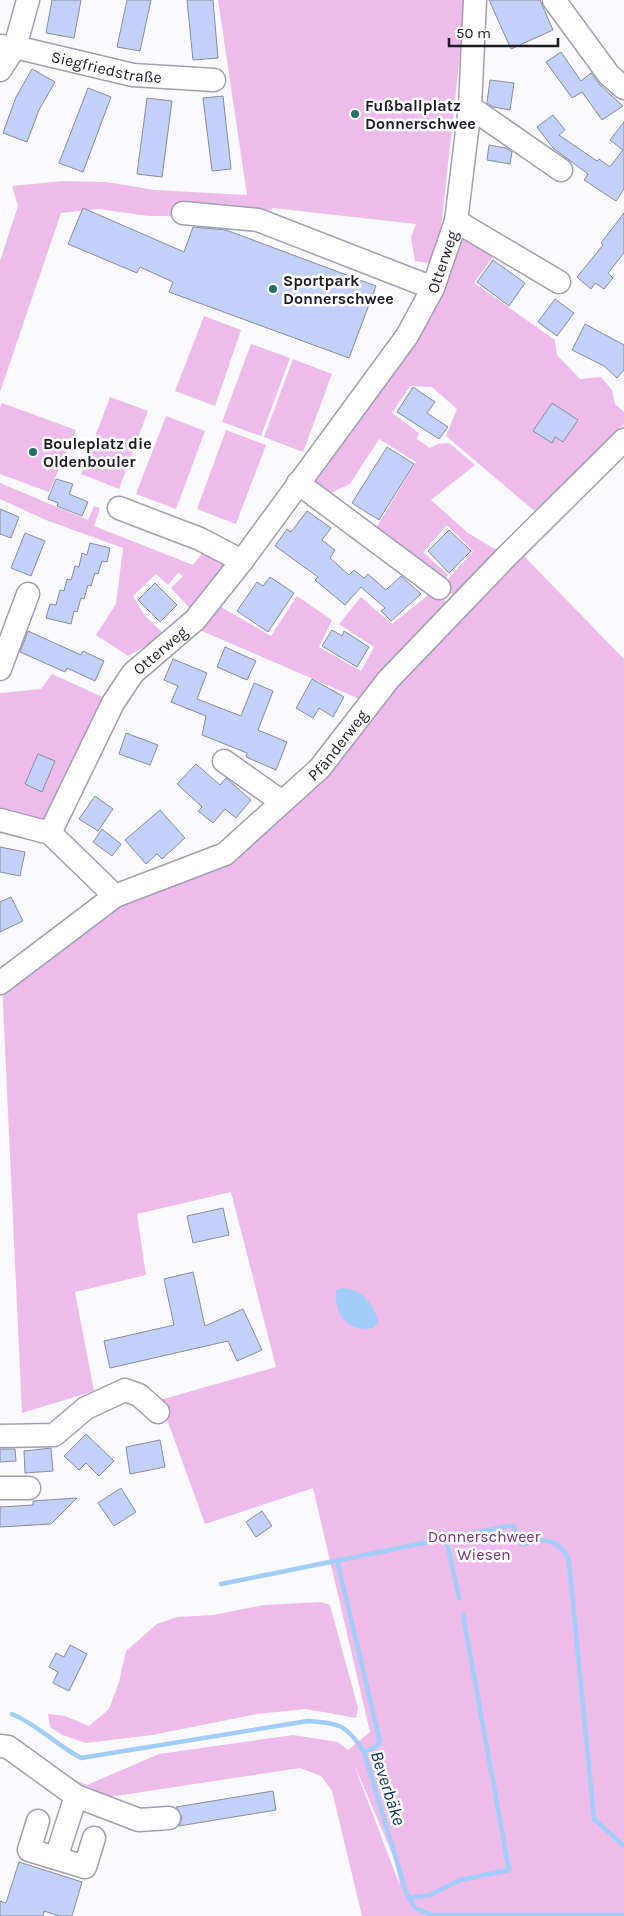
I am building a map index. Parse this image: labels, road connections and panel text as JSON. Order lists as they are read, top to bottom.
{
  "streets": {
    "street": ["Siegfriedstraße", "Otterweg", "Pfänderweg"]
  },
  "water": ["Beverbäke"],
  "parks": ["Donnerschweer Wiesen"],
  "places": ["Fußballplatz Donnerschwee", "Sportpark Donnerschwee", "Bouleplatz die Oldenbouler"],
  "scale_bar": "50 m"
}
